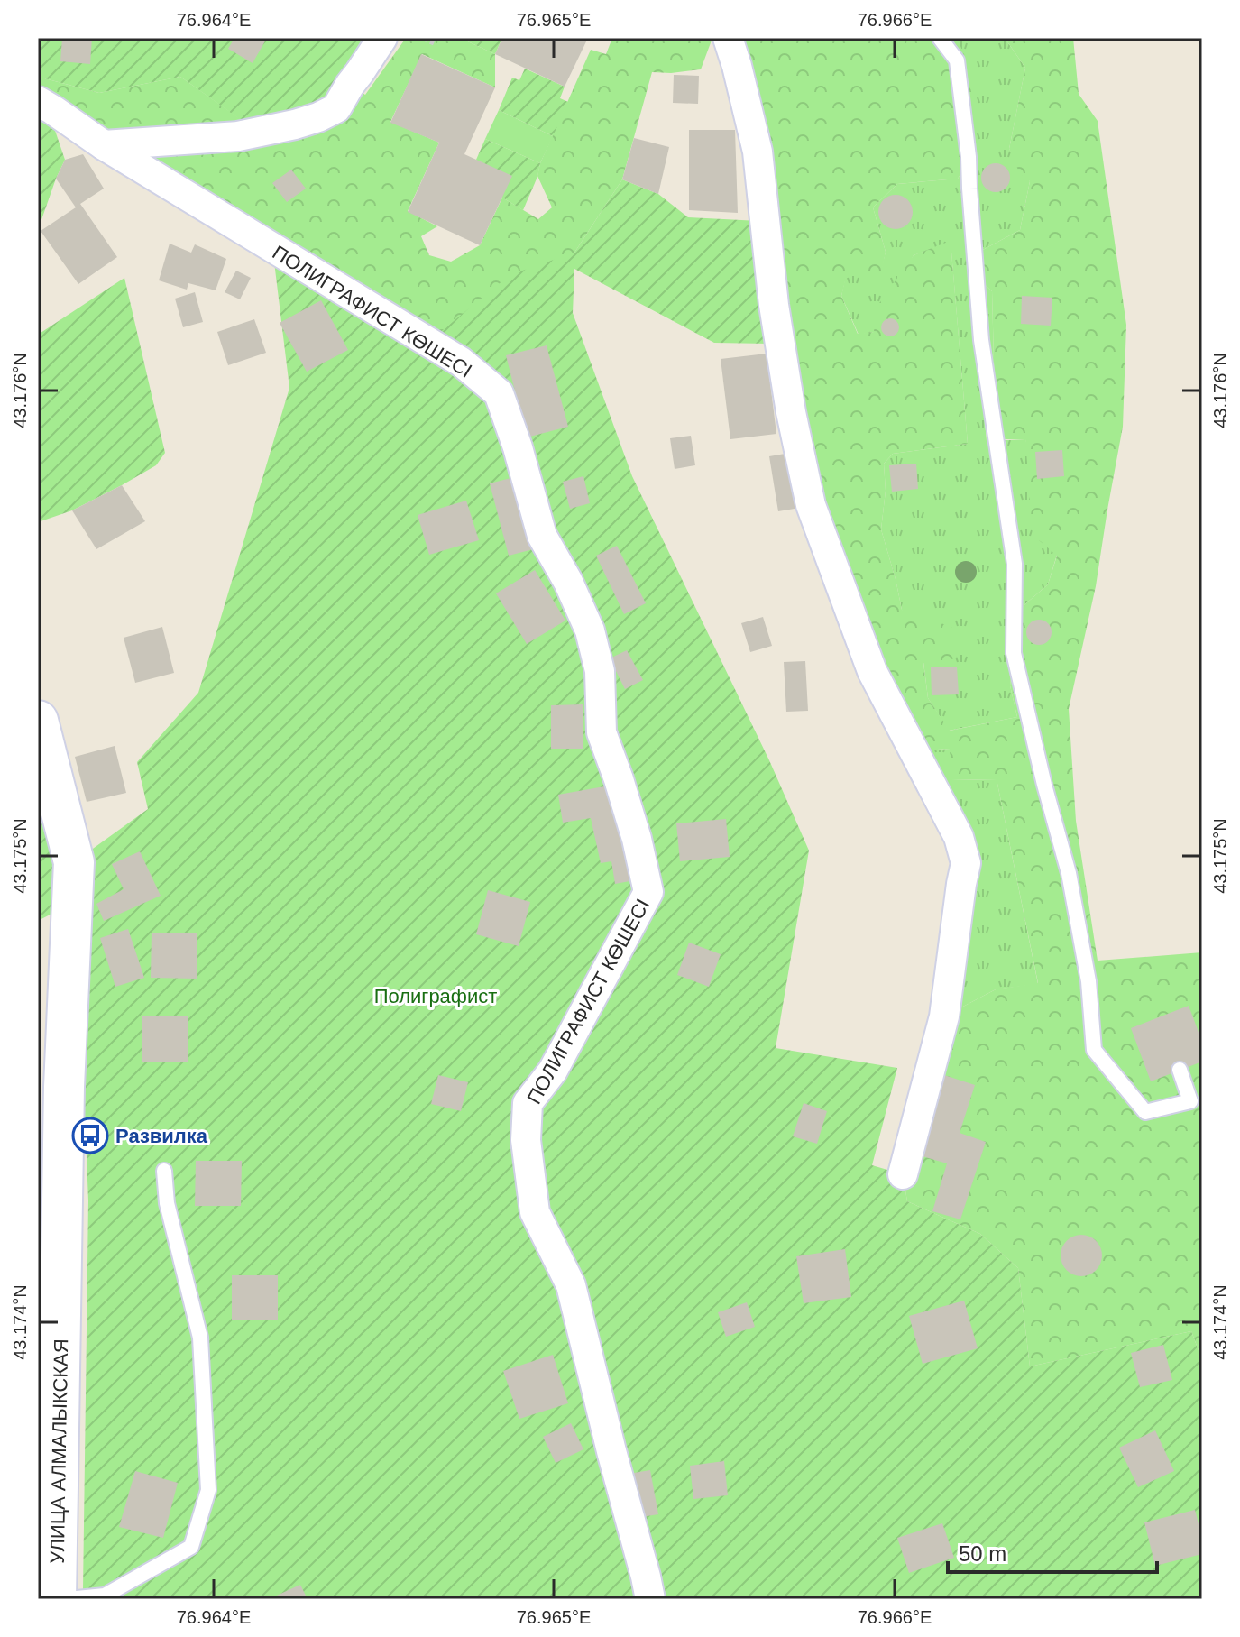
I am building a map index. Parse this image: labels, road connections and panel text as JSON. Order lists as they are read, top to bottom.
{
  "streets": {
    "street": ["ПОЛИГРАФИСТ КӨШЕСІ", "УЛИЦА АЛМАЛЫКСКАЯ"]
  },
  "parks": ["Полиграфист"],
  "places": {
    "bus stop": ["Развилка"]
  },
  "scale_bar": "50 m",
  "coordinates": [
    "76.964°E",
    "76.965°E",
    "76.966°E",
    "43.176°N",
    "43.175°N",
    "43.174°N"
  ]
}
